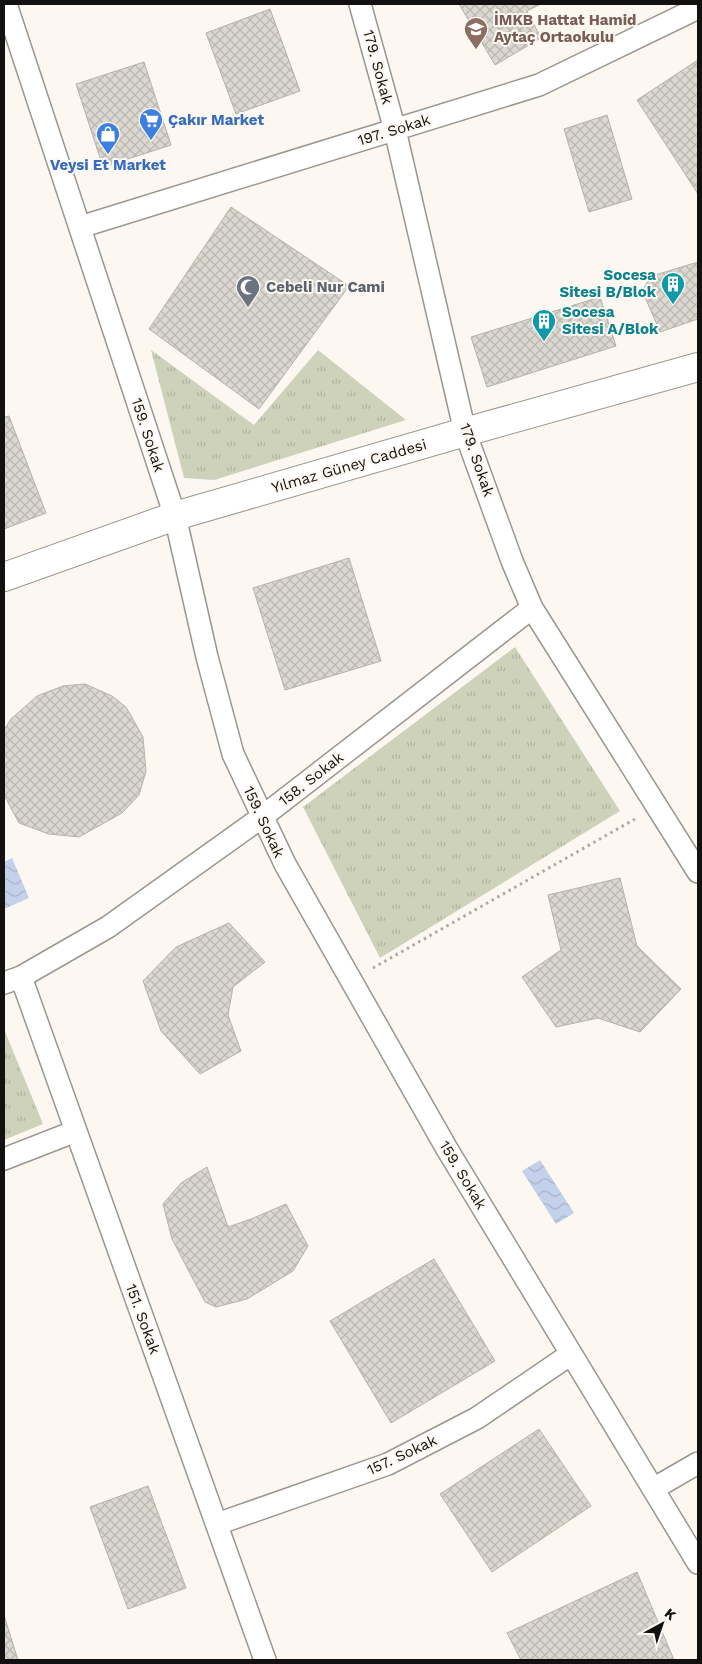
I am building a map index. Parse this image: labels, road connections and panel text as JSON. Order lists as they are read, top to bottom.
{
  "streets": {
    "street": [
      "179. Sokak",
      "197. Sokak",
      "159. Sokak",
      "Yılmaz Güney Caddesi",
      "158. Sokak",
      "151. Sokak",
      "157. Sokak"
    ]
  },
  "crossings": [
    ["179. Sokak", "197. Sokak"],
    ["179. Sokak", "Yılmaz Güney Caddesi"],
    ["179. Sokak", "158. Sokak"],
    ["197. Sokak", "159. Sokak"],
    ["159. Sokak", "Yılmaz Güney Caddesi"],
    ["159. Sokak", "158. Sokak"],
    ["159. Sokak", "157. Sokak"],
    ["158. Sokak", "151. Sokak"],
    ["151. Sokak", "157. Sokak"]
  ],
  "places": {
    "school or university": ["İMKB Hattat Hamid Aytaç Ortaokulu"],
    "supermarket": ["Çakır Market"],
    "shop": ["Veysi Et Market"],
    "building": ["Socesa Sitesi B/Blok", "Socesa Sitesi A/Blok"],
    "mosque": ["Cebeli Nur Cami"]
  },
  "north": "top right"
}
